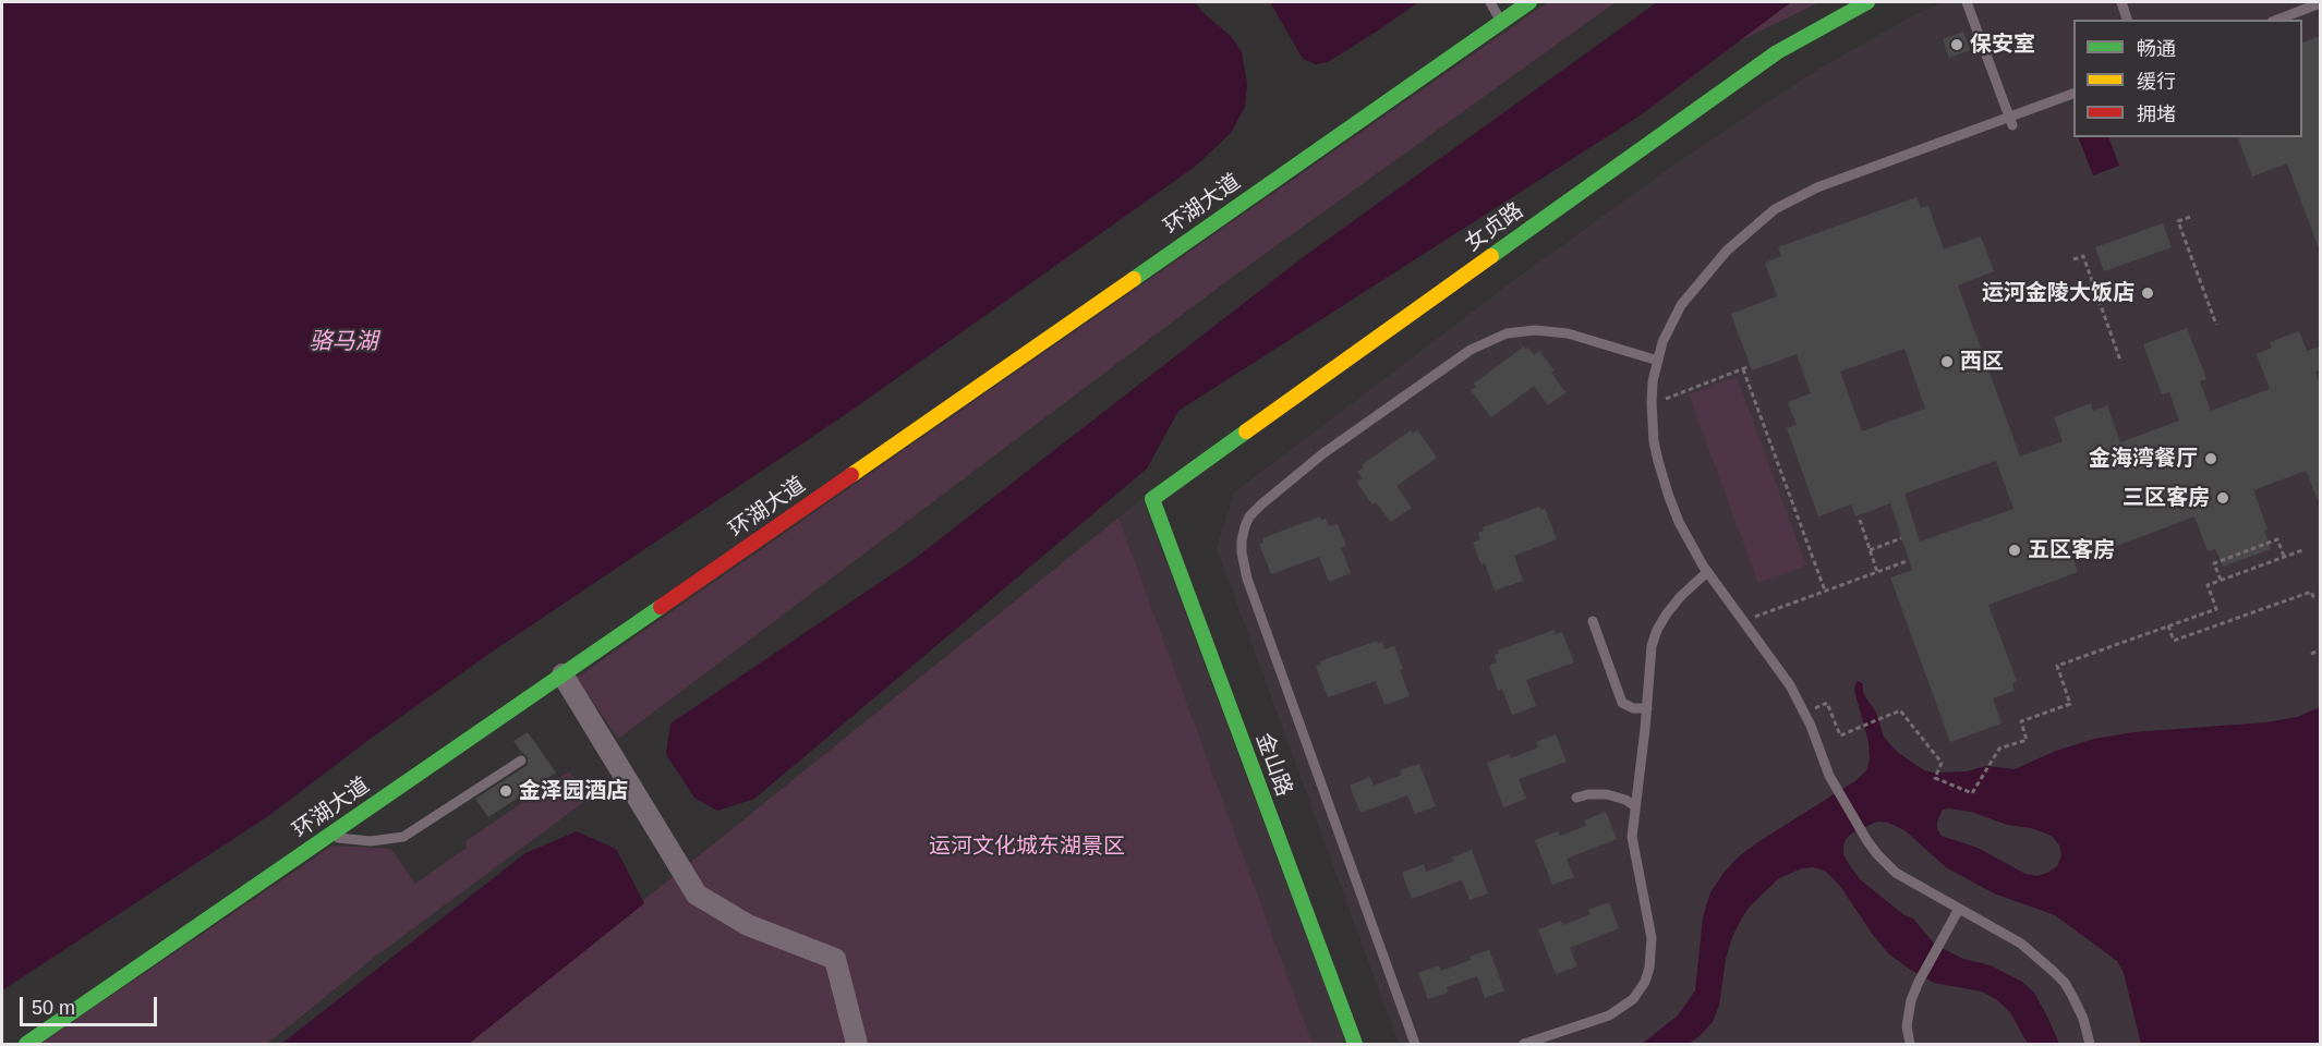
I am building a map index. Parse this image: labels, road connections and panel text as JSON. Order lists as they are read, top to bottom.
{
  "streets": {
    "main road": ["环湖大道", "女贞路", "金山路"]
  },
  "crossings": [
    ["女贞路", "金山路"]
  ],
  "water": ["骆马湖"],
  "parks": ["运河文化城东湖景区"],
  "places": [
    "保安室",
    "运河金陵大饭店",
    "西区",
    "金海湾餐厅",
    "三区客房",
    "五区客房",
    "金泽园酒店"
  ],
  "legend": ["畅通", "缓行", "拥堵"],
  "scale_bar": "50 m"
}
